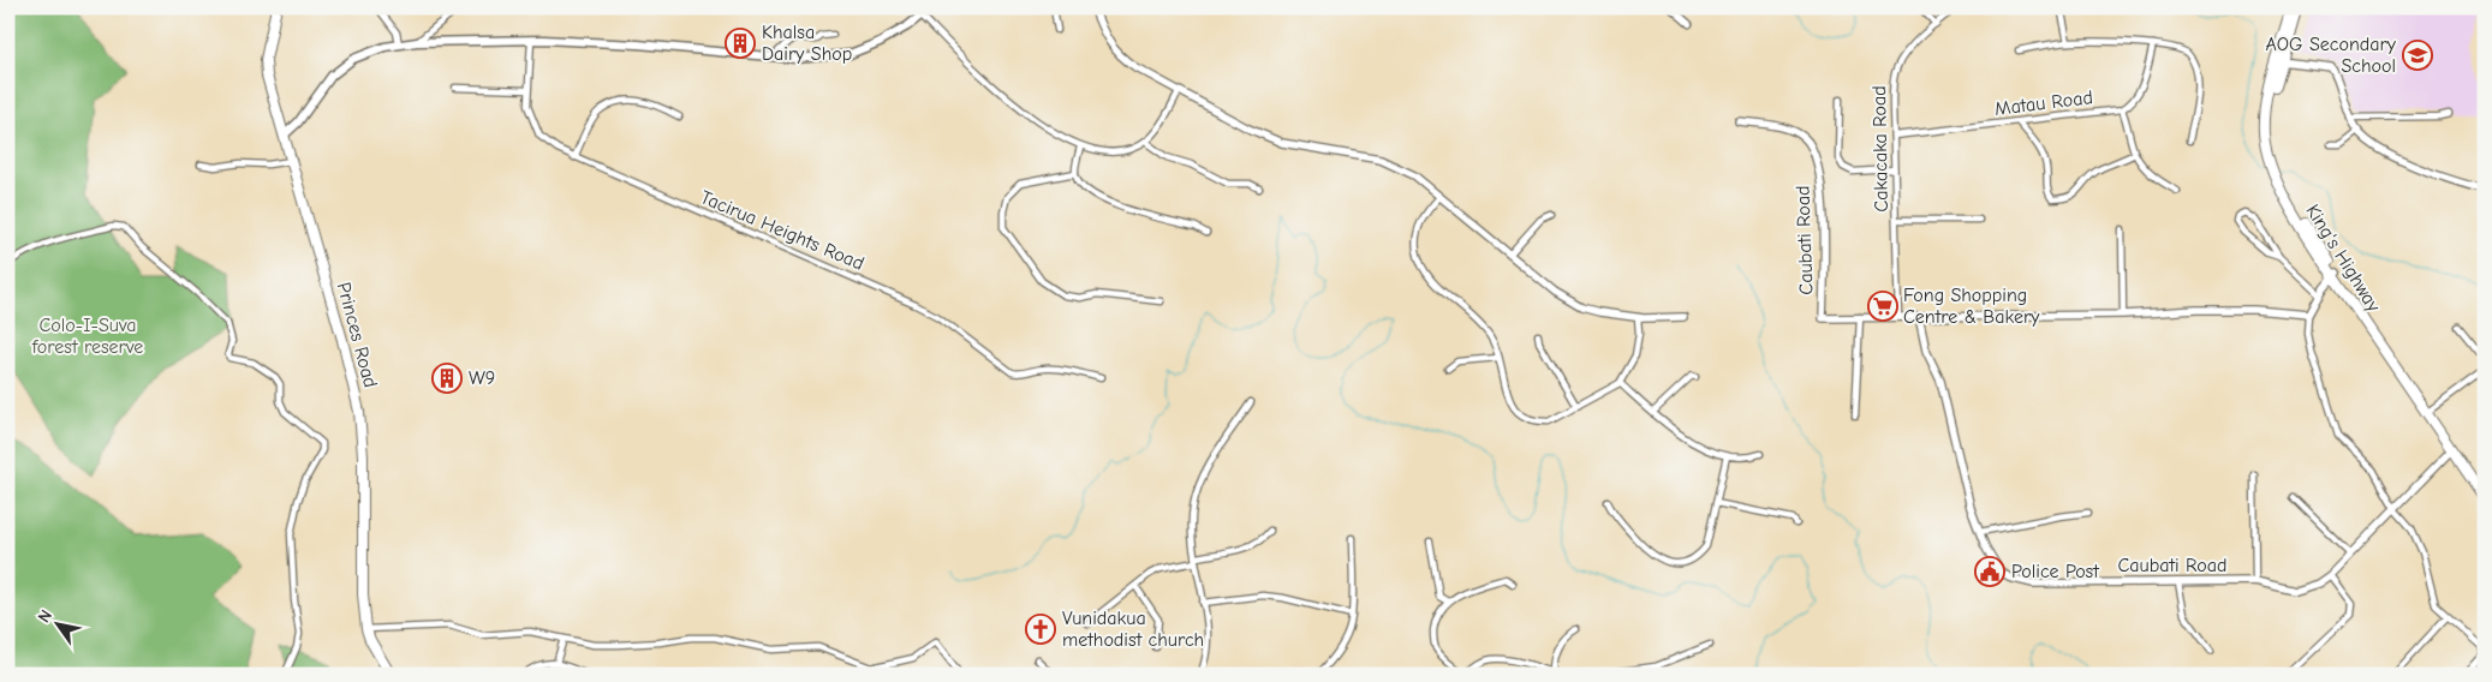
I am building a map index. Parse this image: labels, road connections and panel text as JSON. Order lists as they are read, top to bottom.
{
  "streets": {
    "main road": ["King's Highway", "Princes Road"],
    "street": [
      "Matau Road",
      "Cakacaka Road",
      "Tacirua Heights Road",
      "Caubati Road"
    ]
  },
  "crossings": [
    ["Matau Road", "Cakacaka Road"],
    ["Cakacaka Road", "Caubati Road"],
    ["Caubati Road", "King's Highway"]
  ],
  "parks": ["Colo-I-Suva forest reserve"],
  "places": {
    "building": ["Khalsa Dairy Shop", "W9"],
    "school or university": ["AOG Secondary School"],
    "supermarket": ["Fong Shopping Centre & Bakery"],
    "public building": ["Police Post"],
    "church": ["Vunidakua methodist church"]
  },
  "north": "top left"
}
